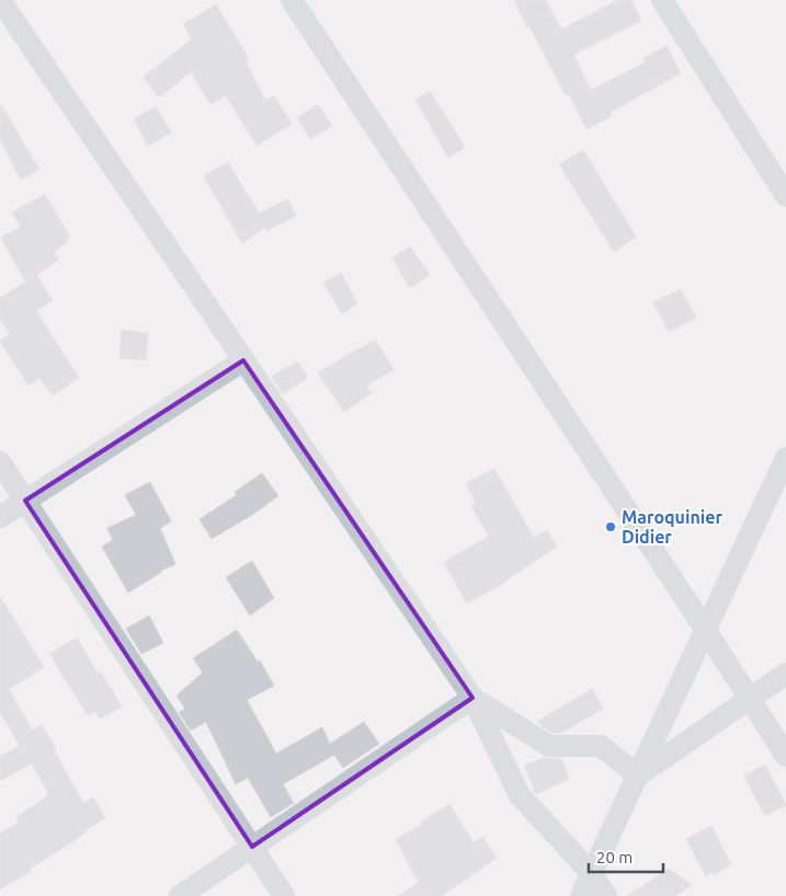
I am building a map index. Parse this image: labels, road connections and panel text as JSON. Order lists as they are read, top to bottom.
{
  "places": ["Maroquinier Didier"],
  "scale_bar": "20 m"
}
